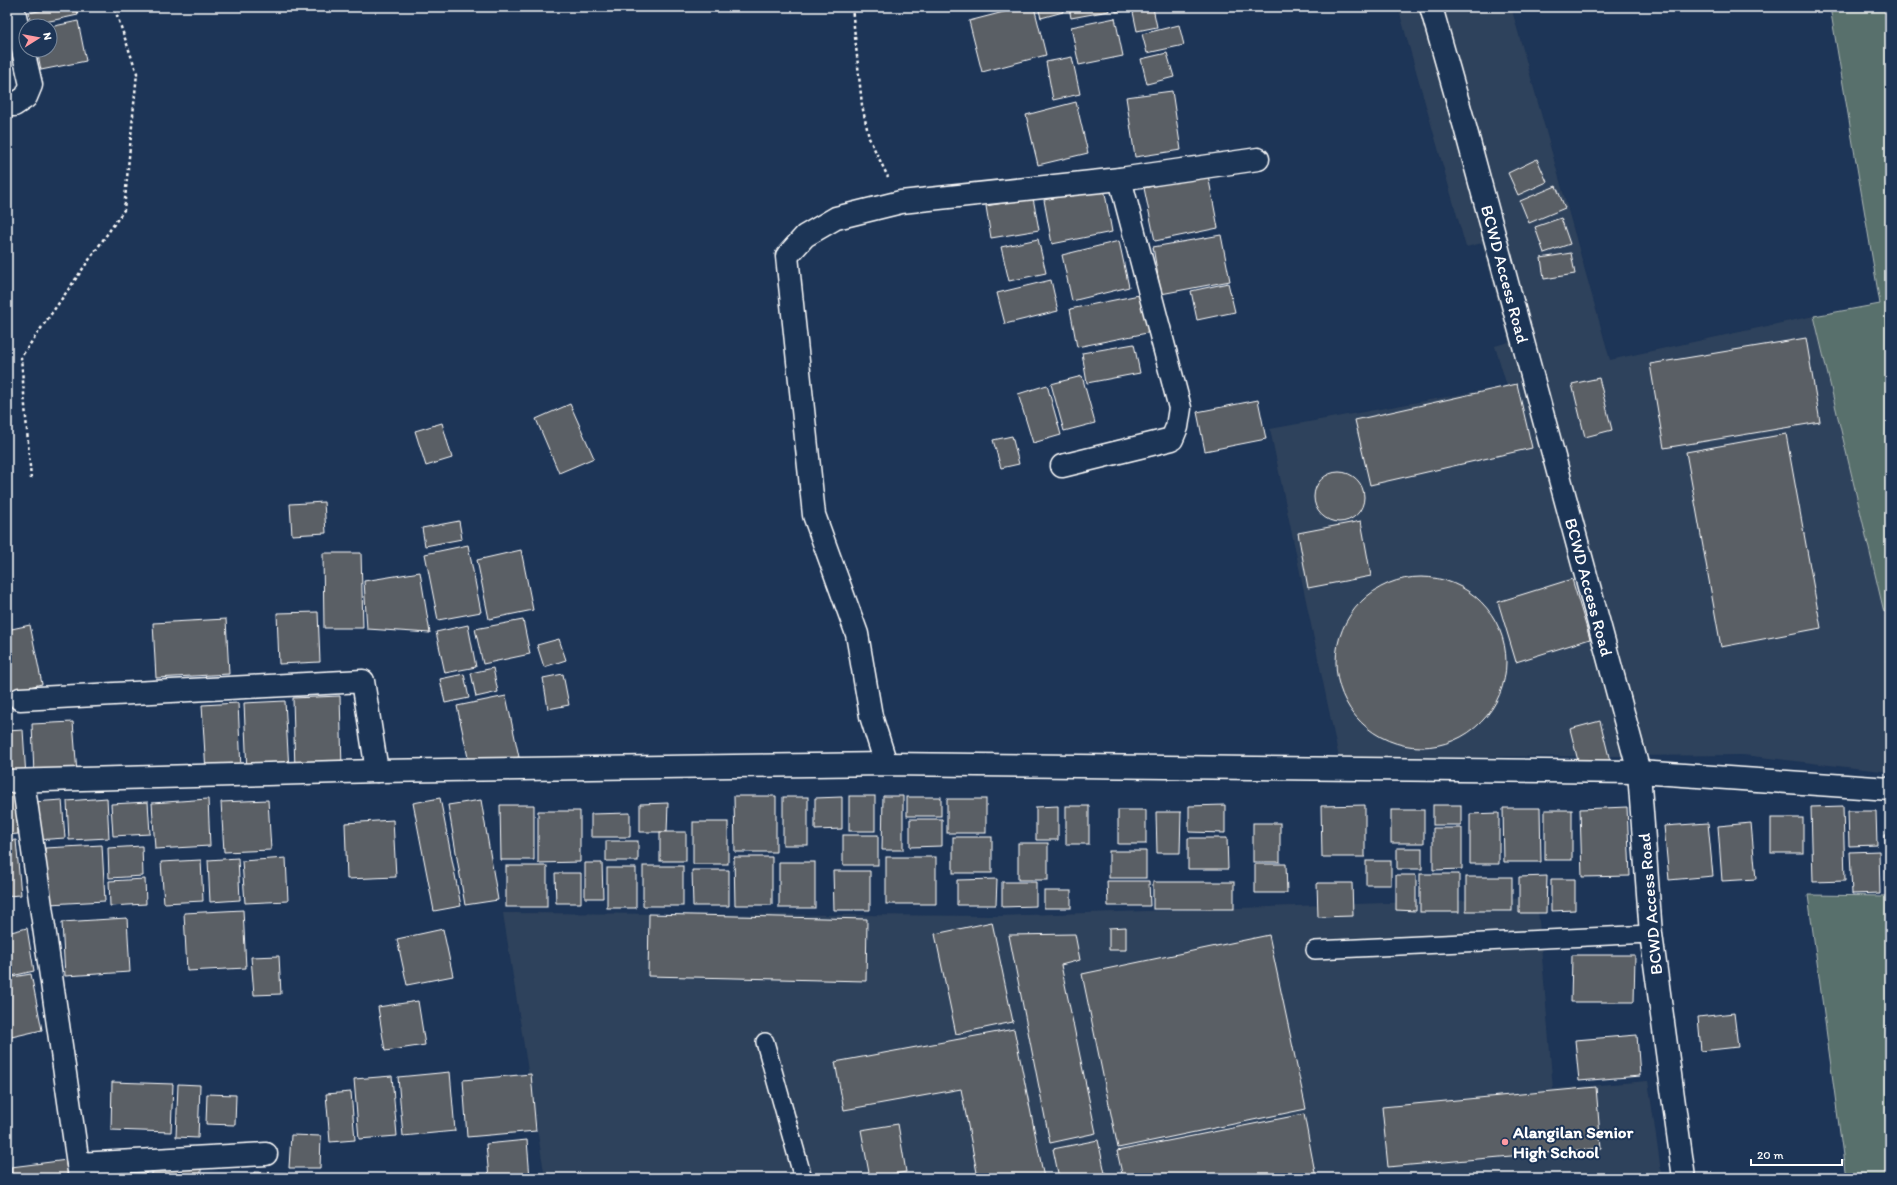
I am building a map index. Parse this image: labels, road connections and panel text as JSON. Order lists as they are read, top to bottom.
{
  "streets": {
    "street": ["BCWD Access Road"]
  },
  "places": ["Alangilan Senior High School"],
  "scale_bar": "20 m",
  "north": "right"
}
